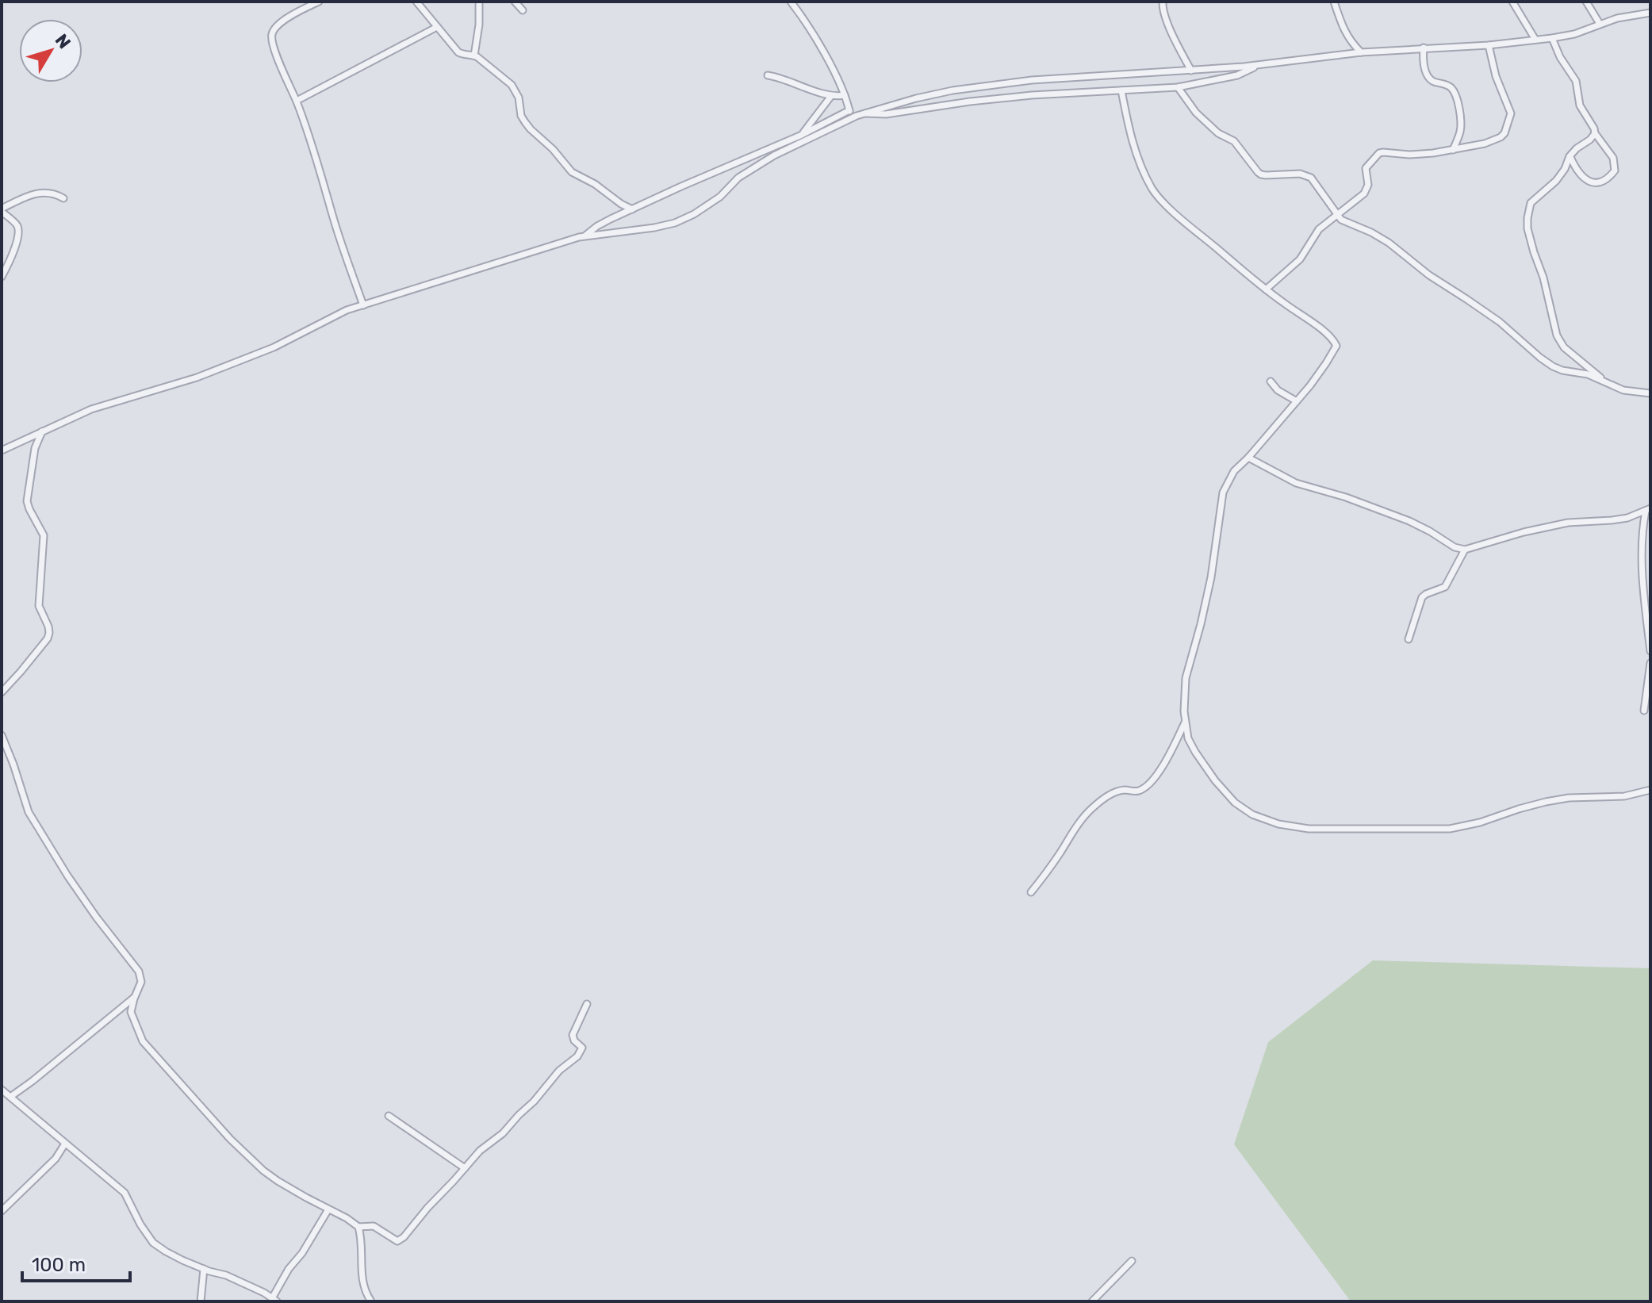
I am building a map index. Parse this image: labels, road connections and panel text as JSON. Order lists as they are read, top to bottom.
{
  "scale_bar": "100 m",
  "north": "top right"
}
